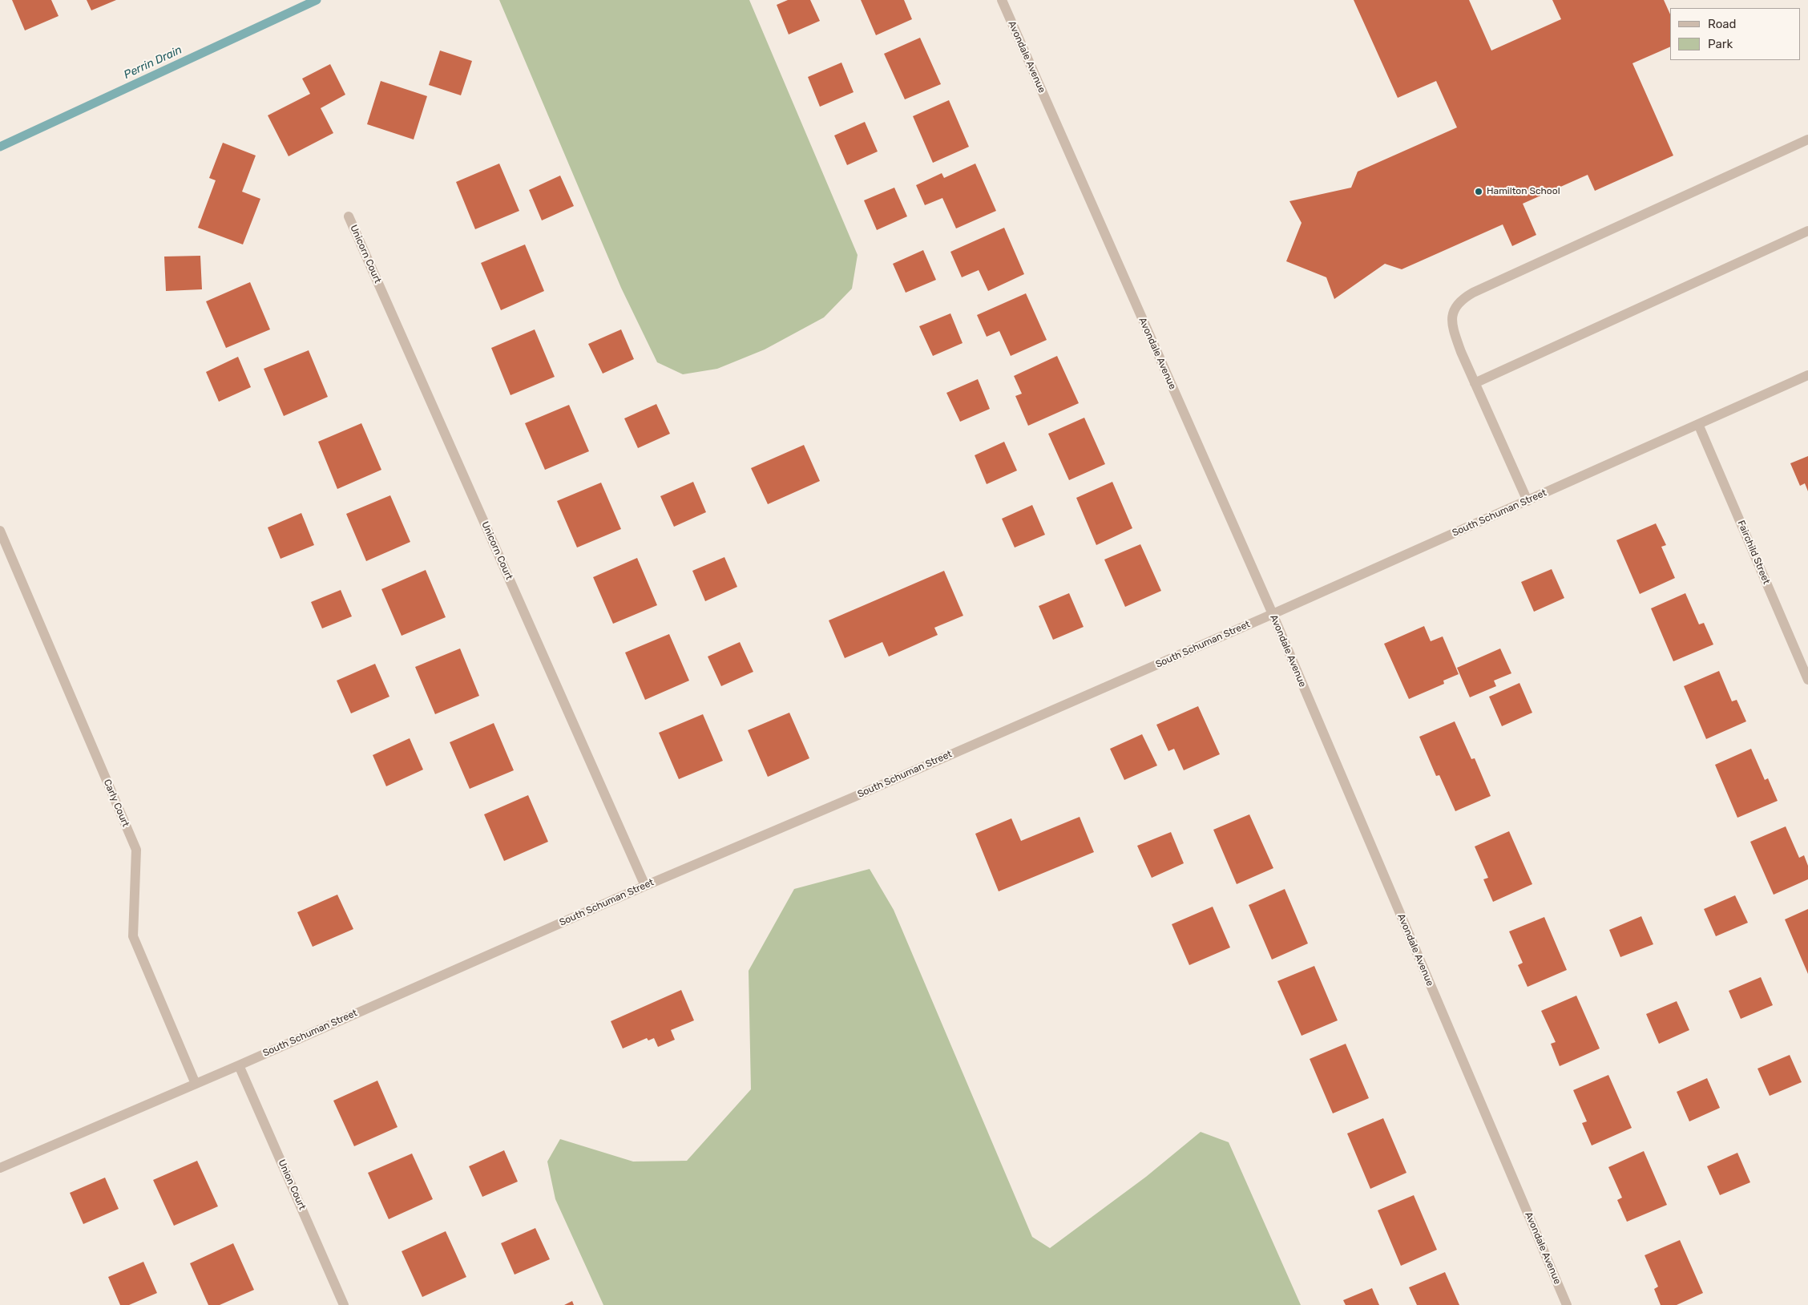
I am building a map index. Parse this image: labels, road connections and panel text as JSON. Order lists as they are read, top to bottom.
{
  "streets": {
    "street": [
      "Avondale Avenue",
      "Unicorn Court",
      "South Schuman Street",
      "Fairchild Street",
      "Carly Court",
      "Union Court"
    ]
  },
  "crossings": [
    ["Avondale Avenue", "South Schuman Street"],
    ["Unicorn Court", "South Schuman Street"],
    ["South Schuman Street", "Fairchild Street"],
    ["South Schuman Street", "Carly Court"],
    ["South Schuman Street", "Union Court"]
  ],
  "water": ["Perrin Drain"],
  "places": ["Hamilton School"],
  "legend": ["Road", "Park"]
}
